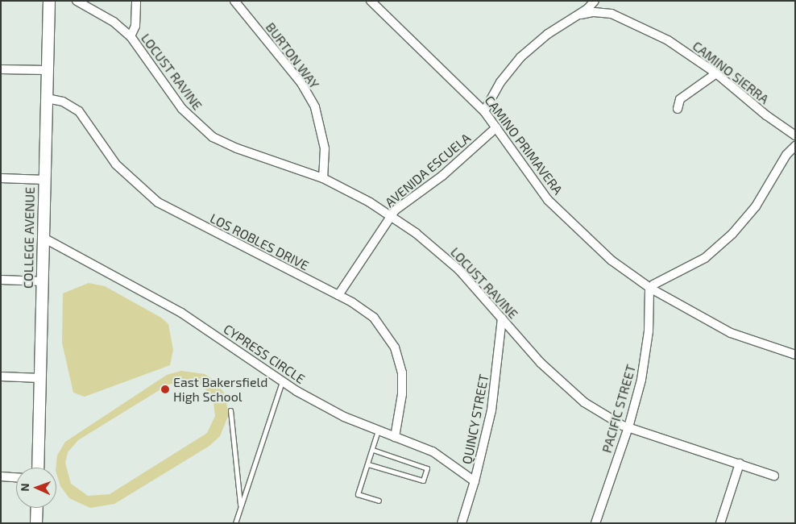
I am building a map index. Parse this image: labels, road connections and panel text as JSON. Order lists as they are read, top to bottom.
{
  "streets": {
    "street": [
      "BURTON WAY",
      "LOCUST RAVINE",
      "CAMINO SIERRA",
      "CAMINO PRIMAVERA",
      "AVENIDA ESCUELA",
      "COLLEGE AVENUE",
      "LOS ROBLES DRIVE",
      "CYPRESS CIRCLE",
      "PACIFIC STREET",
      "QUINCY STREET"
    ]
  },
  "crossings": [
    ["BURTON WAY", "LOCUST RAVINE"],
    ["LOCUST RAVINE", "AVENIDA ESCUELA"],
    ["LOCUST RAVINE", "PACIFIC STREET"],
    ["LOCUST RAVINE", "QUINCY STREET"],
    ["CAMINO PRIMAVERA", "AVENIDA ESCUELA"],
    ["CAMINO PRIMAVERA", "PACIFIC STREET"],
    ["AVENIDA ESCUELA", "LOS ROBLES DRIVE"],
    ["COLLEGE AVENUE", "LOS ROBLES DRIVE"],
    ["COLLEGE AVENUE", "CYPRESS CIRCLE"],
    ["LOS ROBLES DRIVE", "CYPRESS CIRCLE"],
    ["CYPRESS CIRCLE", "QUINCY STREET"]
  ],
  "places": ["East Bakersfield High School"],
  "north": "left"
}
